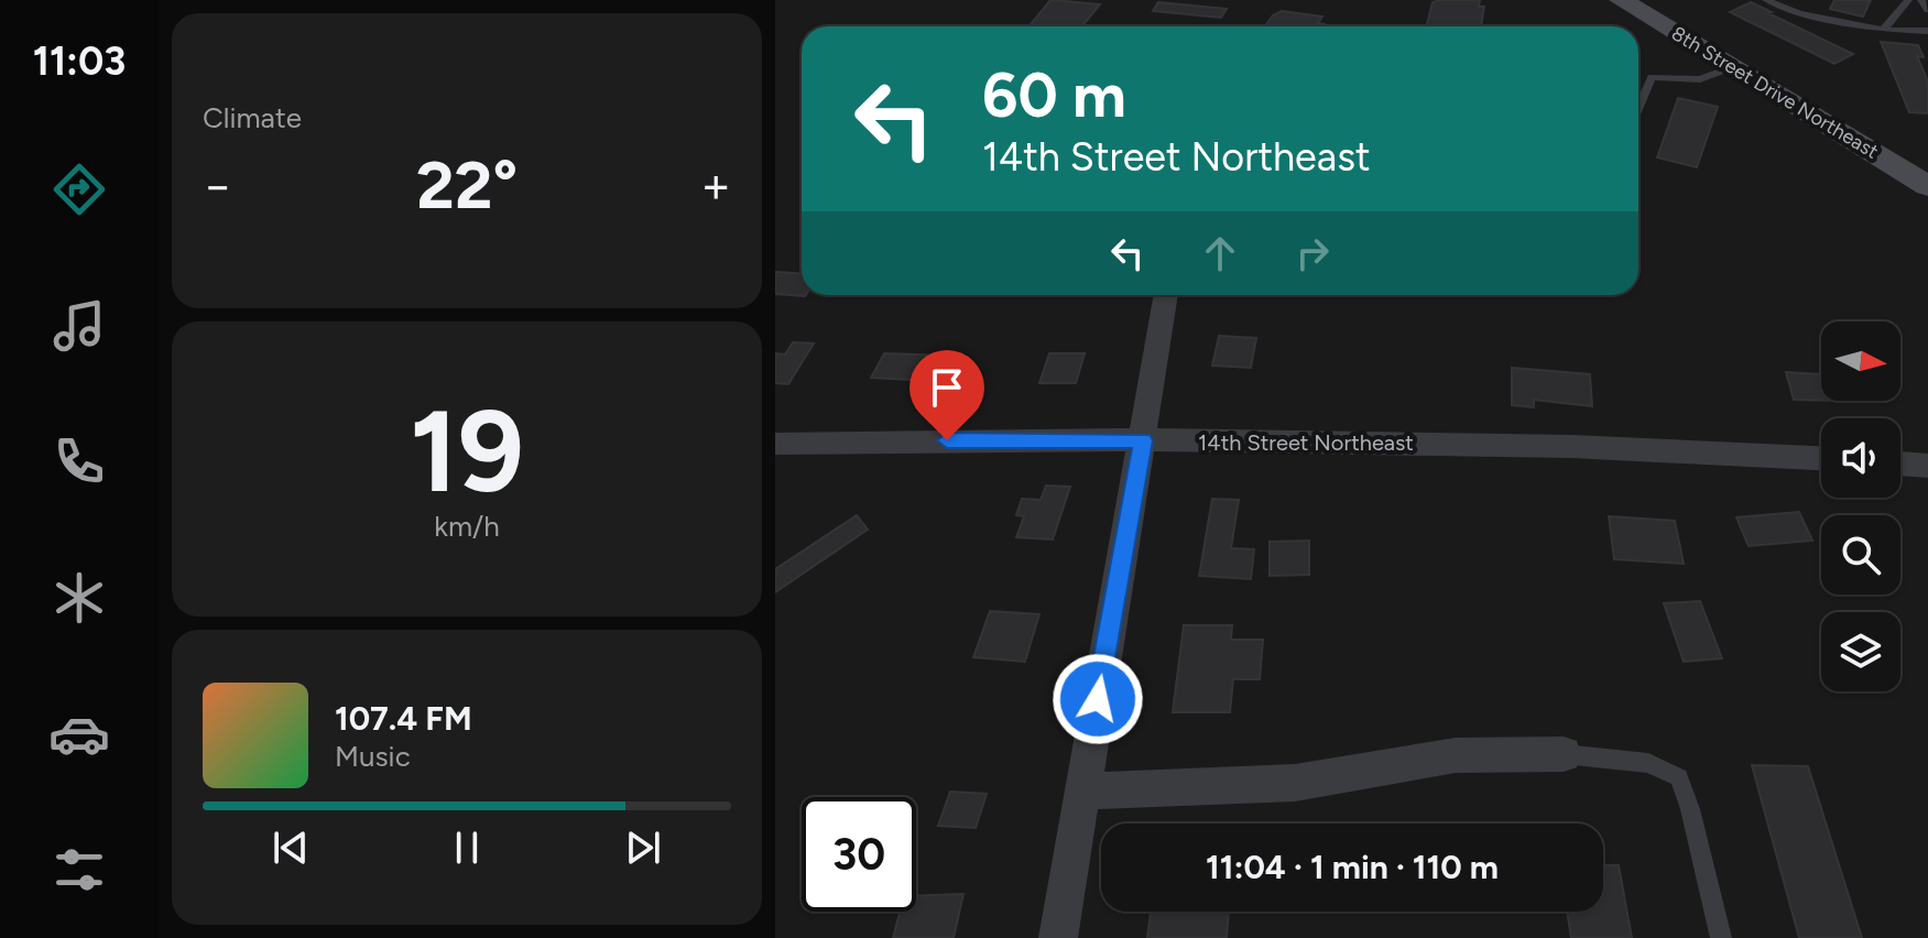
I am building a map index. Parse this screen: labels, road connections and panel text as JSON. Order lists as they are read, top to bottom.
{
  "streets": {
    "main road": ["8th Street Drive Northeast"],
    "street": ["14th Street Northeast"]
  },
  "north": "right",
  "page": {
    "tabs": "11:03",
    "tile": [
      "Climate",
      ["19", "km/h"]
    ],
    "turn": ["60 m", "14th Street Northeast"],
    "heat": ["−", "22°", "+"],
    "song": ["107.4 FM", "Music"],
    "limit": "30",
    "trip": "11:04 · 1 min · 110 m"
  }
}
